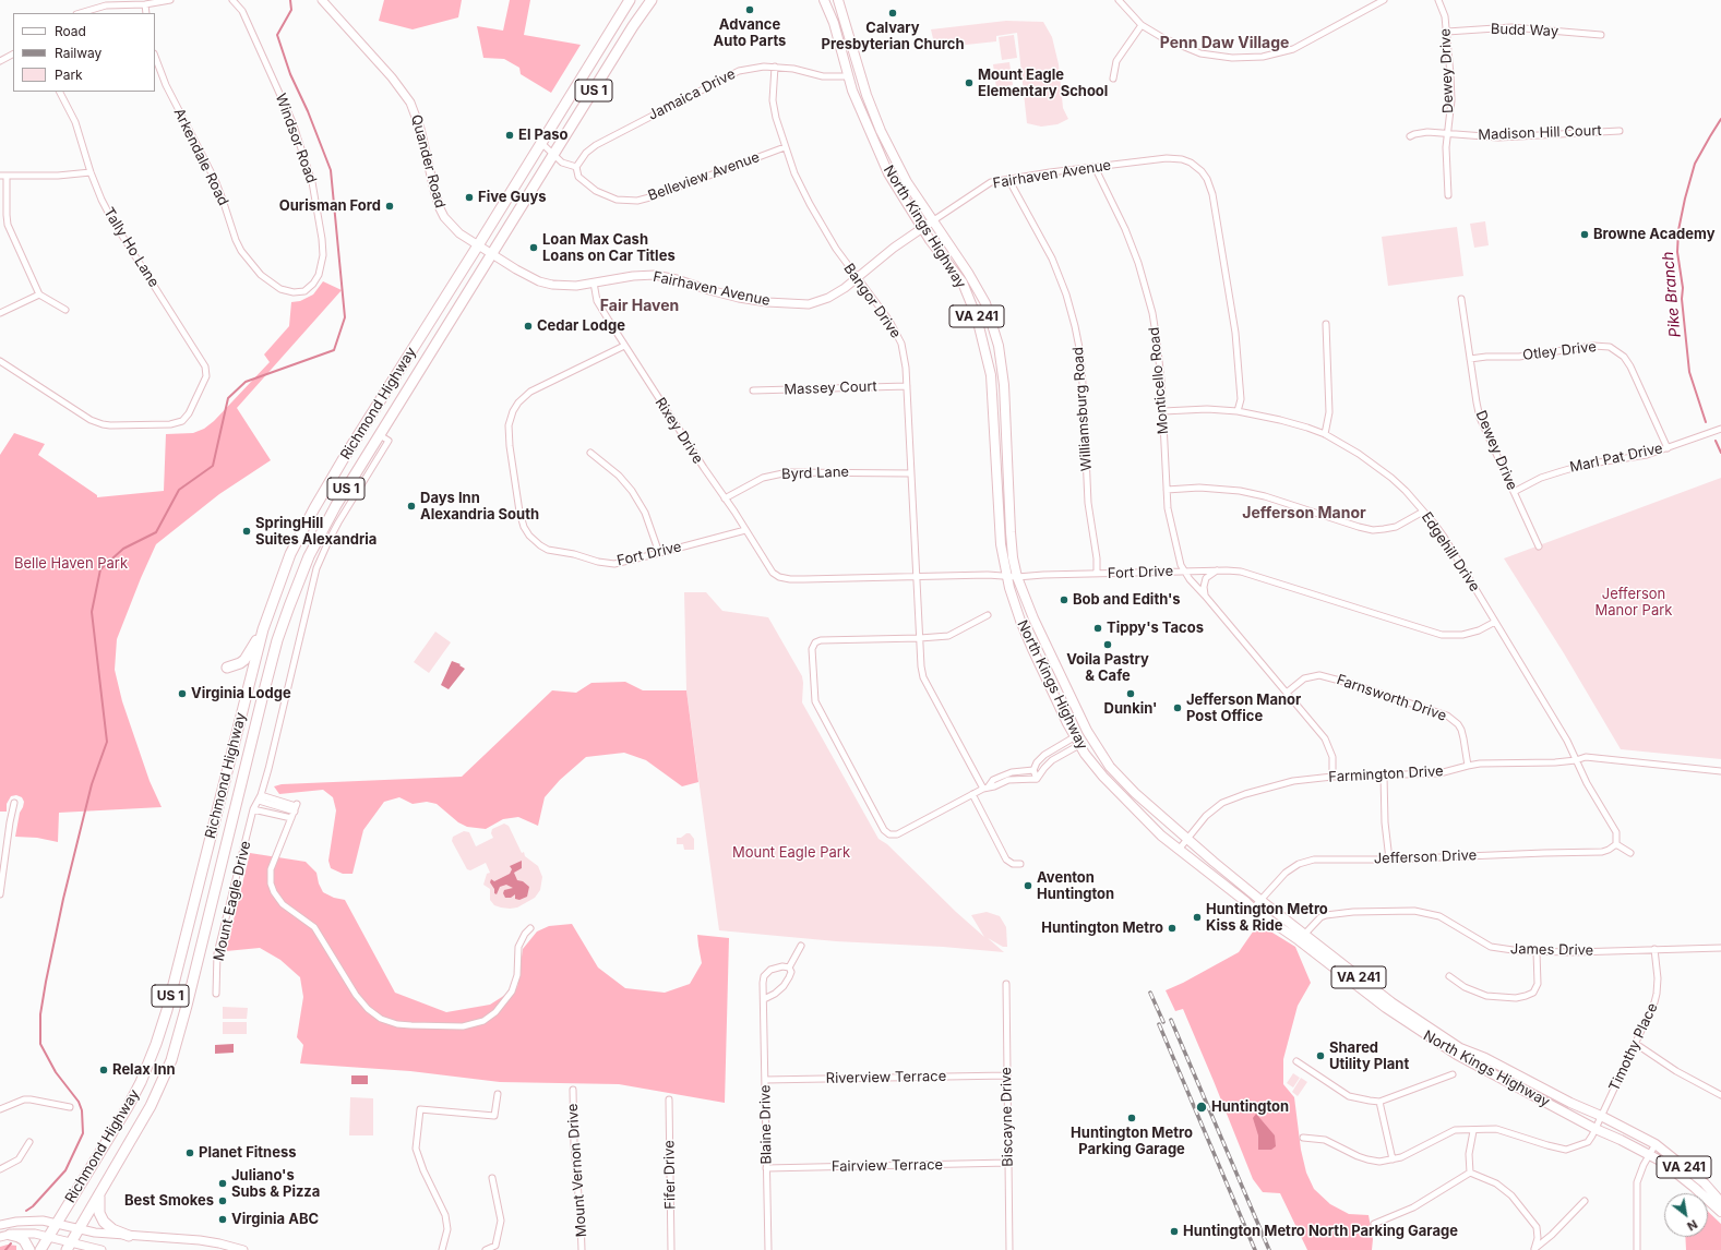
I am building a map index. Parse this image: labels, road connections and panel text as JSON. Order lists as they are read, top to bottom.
{
  "streets": {
    "highway": ["US 1", "Richmond Highway"],
    "main road": ["North Kings Highway", "VA 241"],
    "street": [
      "Budd Way",
      "Dewey Drive",
      "Jamaica Drive",
      "Madison Hill Court",
      "Windsor Road",
      "Arkendale Road",
      "Quander Road",
      "Fairhaven Avenue",
      "Belleview Avenue",
      "Tally Ho Lane",
      "Bangor Drive",
      "Otley Drive",
      "Monticello Road",
      "Massey Court",
      "Williamsburg Road",
      "Rixey Drive",
      "Marl Pat Drive",
      "Byrd Lane",
      "Edgehill Drive",
      "Fort Drive",
      "Farnsworth Drive",
      "Farmington Drive",
      "Jefferson Drive",
      "Mount Eagle Drive",
      "James Drive",
      "Timothy Place",
      "Riverview Terrace",
      "Biscayne Drive",
      "Blaine Drive",
      "Fairview Terrace",
      "Mount Vernon Drive",
      "Fifer Drive"
    ]
  },
  "crossings": [
    ["Budd Way", "Dewey Drive"],
    ["Dewey Drive", "Madison Hill Court"],
    ["Dewey Drive", "Otley Drive"],
    ["Dewey Drive", "Marl Pat Drive"],
    ["Jamaica Drive", "Belleview Avenue"],
    ["Jamaica Drive", "North Kings Highway"],
    ["Jamaica Drive", "Bangor Drive"],
    ["Windsor Road", "Arkendale Road"],
    ["Quander Road", "Fairhaven Avenue"],
    ["Quander Road", "Richmond Highway"],
    ["Fairhaven Avenue", "North Kings Highway"],
    ["Fairhaven Avenue", "Bangor Drive"],
    ["Fairhaven Avenue", "Monticello Road"],
    ["Fairhaven Avenue", "Richmond Highway"],
    ["Fairhaven Avenue", "Williamsburg Road"],
    ["Fairhaven Avenue", "Rixey Drive"],
    ["Fairhaven Avenue", "Edgehill Drive"],
    ["Belleview Avenue", "Bangor Drive"],
    ["North Kings Highway", "VA 241"],
    ["North Kings Highway", "Fort Drive"],
    ["North Kings Highway", "Farmington Drive"],
    ["North Kings Highway", "Jefferson Drive"],
    ["North Kings Highway", "James Drive"],
    ["North Kings Highway", "Timothy Place"],
    ["Bangor Drive", "Massey Court"],
    ["Bangor Drive", "Byrd Lane"],
    ["Bangor Drive", "Fort Drive"],
    ["Otley Drive", "Marl Pat Drive"],
    ["Monticello Road", "Edgehill Drive"],
    ["Monticello Road", "Fort Drive"],
    ["Monticello Road", "Farnsworth Drive"],
    ["Monticello Road", "Farmington Drive"],
    ["Richmond Highway", "Mount Eagle Drive"],
    ["Williamsburg Road", "Fort Drive"],
    ["Rixey Drive", "Byrd Lane"],
    ["Rixey Drive", "Fort Drive"],
    ["Edgehill Drive", "Fort Drive"],
    ["Edgehill Drive", "Farmington Drive"],
    ["Edgehill Drive", "Jefferson Drive"],
    ["Farnsworth Drive", "Farmington Drive"],
    ["James Drive", "Timothy Place"],
    ["Riverview Terrace", "Biscayne Drive"],
    ["Riverview Terrace", "Blaine Drive"],
    ["Biscayne Drive", "Fairview Terrace"],
    ["Blaine Drive", "Fairview Terrace"]
  ],
  "districts": ["Penn Daw Village", "Fair Haven", "Jefferson Manor"],
  "water": ["Pike Branch"],
  "parks": ["Belle Haven Park", "Jefferson Manor Park", "Mount Eagle Park"],
  "places": [
    "Advance Auto Parts",
    "Calvary Presbyterian Church",
    "Mount Eagle Elementary School",
    "El Paso",
    "Five Guys",
    "Ourisman Ford",
    "Browne Academy",
    "Loan Max Cash Loans on Car Titles",
    "Cedar Lodge",
    "Days Inn Alexandria South",
    "SpringHill Suites Alexandria",
    "Bob and Edith's",
    "Tippy's Tacos",
    "Voila Pastry & Cafe",
    "Virginia Lodge",
    "Dunkin'",
    "Jefferson Manor Post Office",
    "Aventon Huntington",
    "Huntington Metro Kiss & Ride",
    "Huntington Metro",
    "Shared Utility Plant",
    "Relax Inn",
    "Huntington",
    "Huntington Metro Parking Garage",
    "Planet Fitness",
    "Juliano's Subs & Pizza",
    "Best Smokes",
    "Virginia ABC",
    "Huntington Metro North Parking Garage"
  ],
  "legend": ["Road", "Railway", "Park"],
  "north": "bottom right"
}
